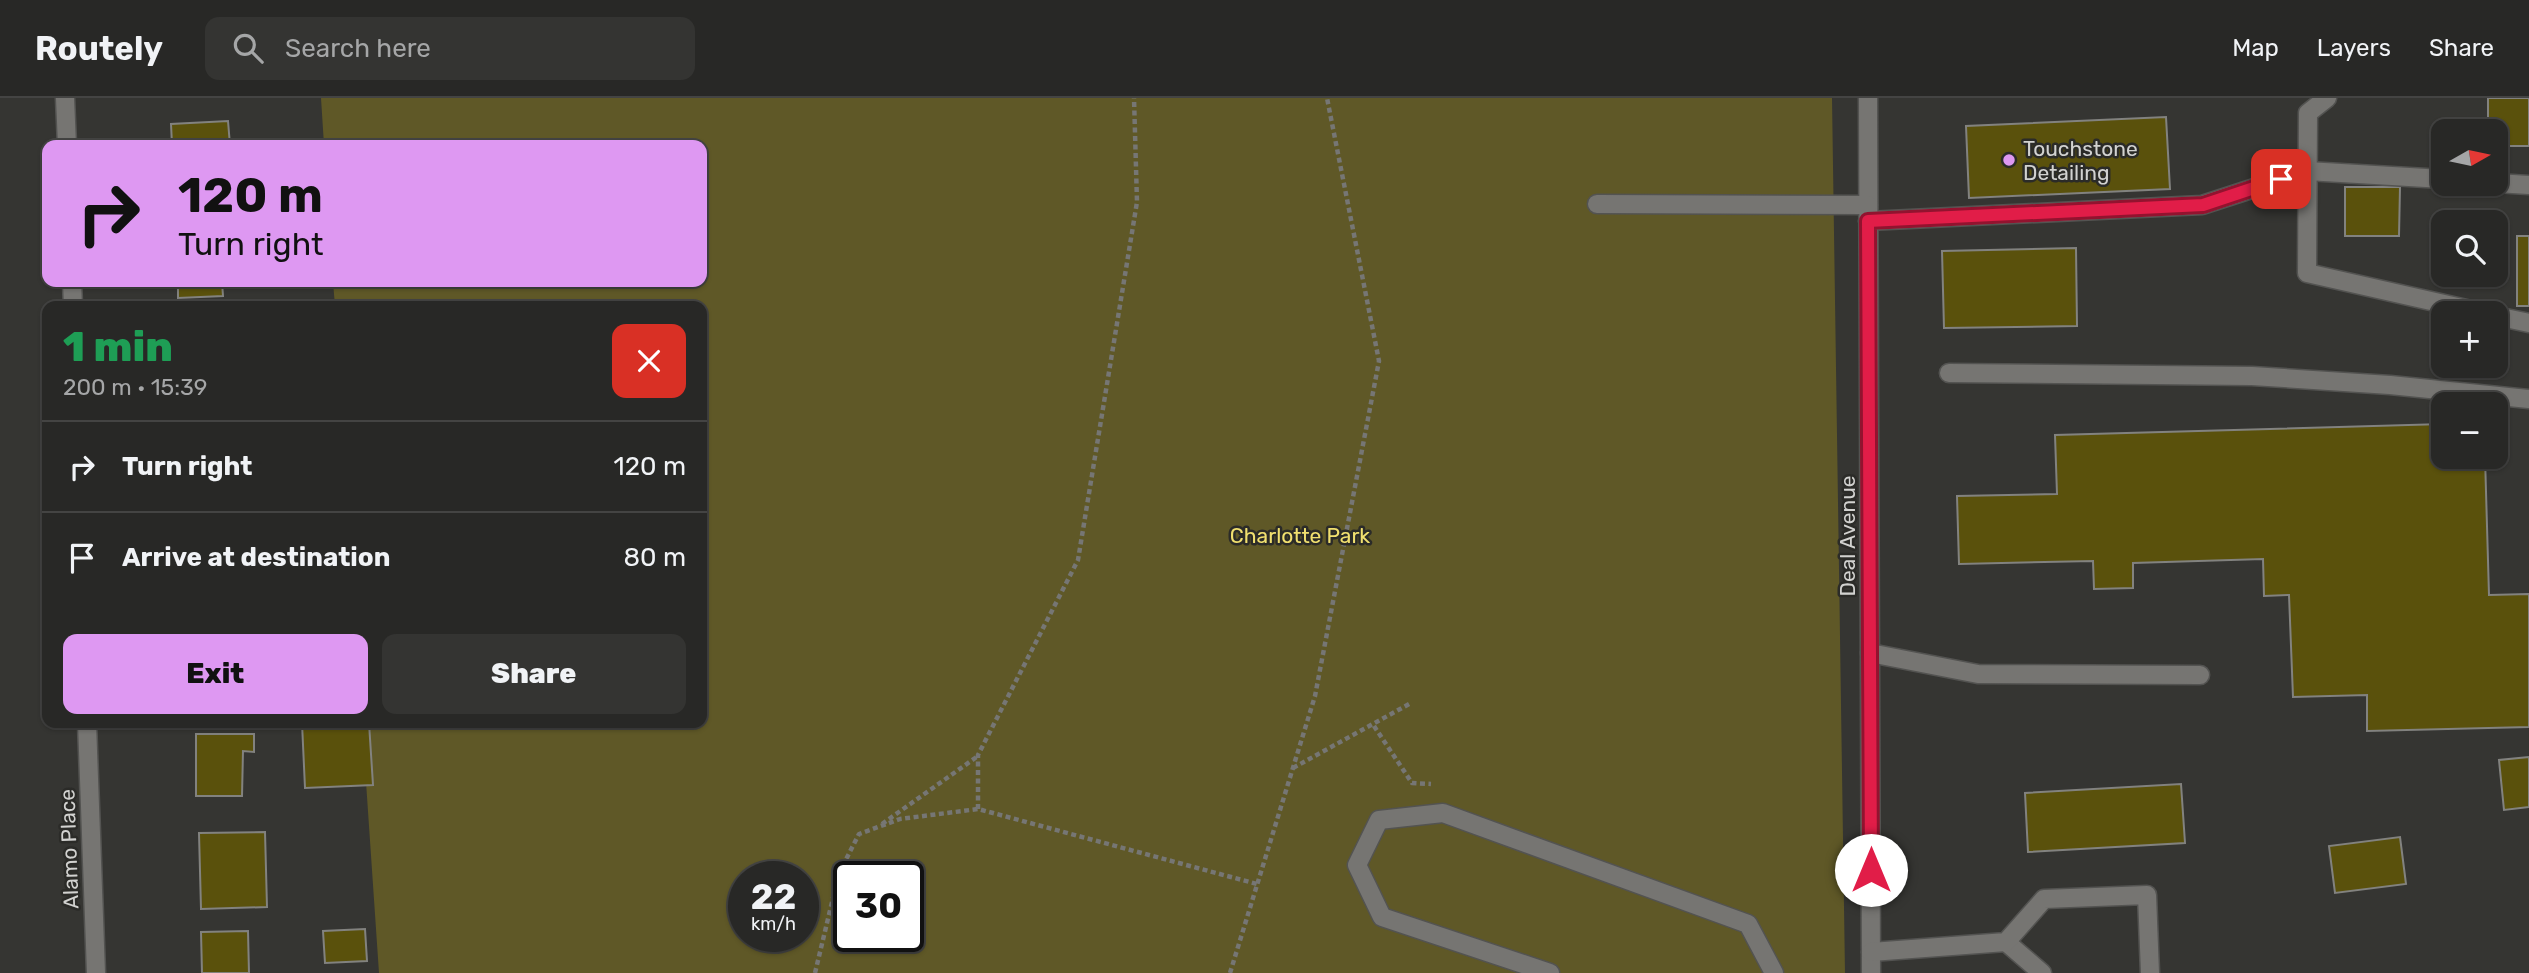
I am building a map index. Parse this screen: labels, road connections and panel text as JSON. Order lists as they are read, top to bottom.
{
  "streets": {
    "street": ["Deal Avenue", "Alamo Place"]
  },
  "parks": ["Charlotte Park"],
  "places": ["Touchstone Detailing"],
  "north": "right",
  "page": {
    "header": "Routely",
    "search": "Search here",
    "nav": ["Map", "Layers", "Share"],
    "map_buttons": ["+", "−"],
    "turn": ["120 m", "Turn right"],
    "heading": ["1 min", "200 m · 15:39"],
    "list": [
      {
        "name": "Turn right",
        "value": "120 m"
      },
      {
        "name": "Arrive at destination",
        "value": "80 m"
      }
    ],
    "buttons": ["Exit", "Share"],
    "speed": "22 km/h",
    "limit": "30"
  }
}
